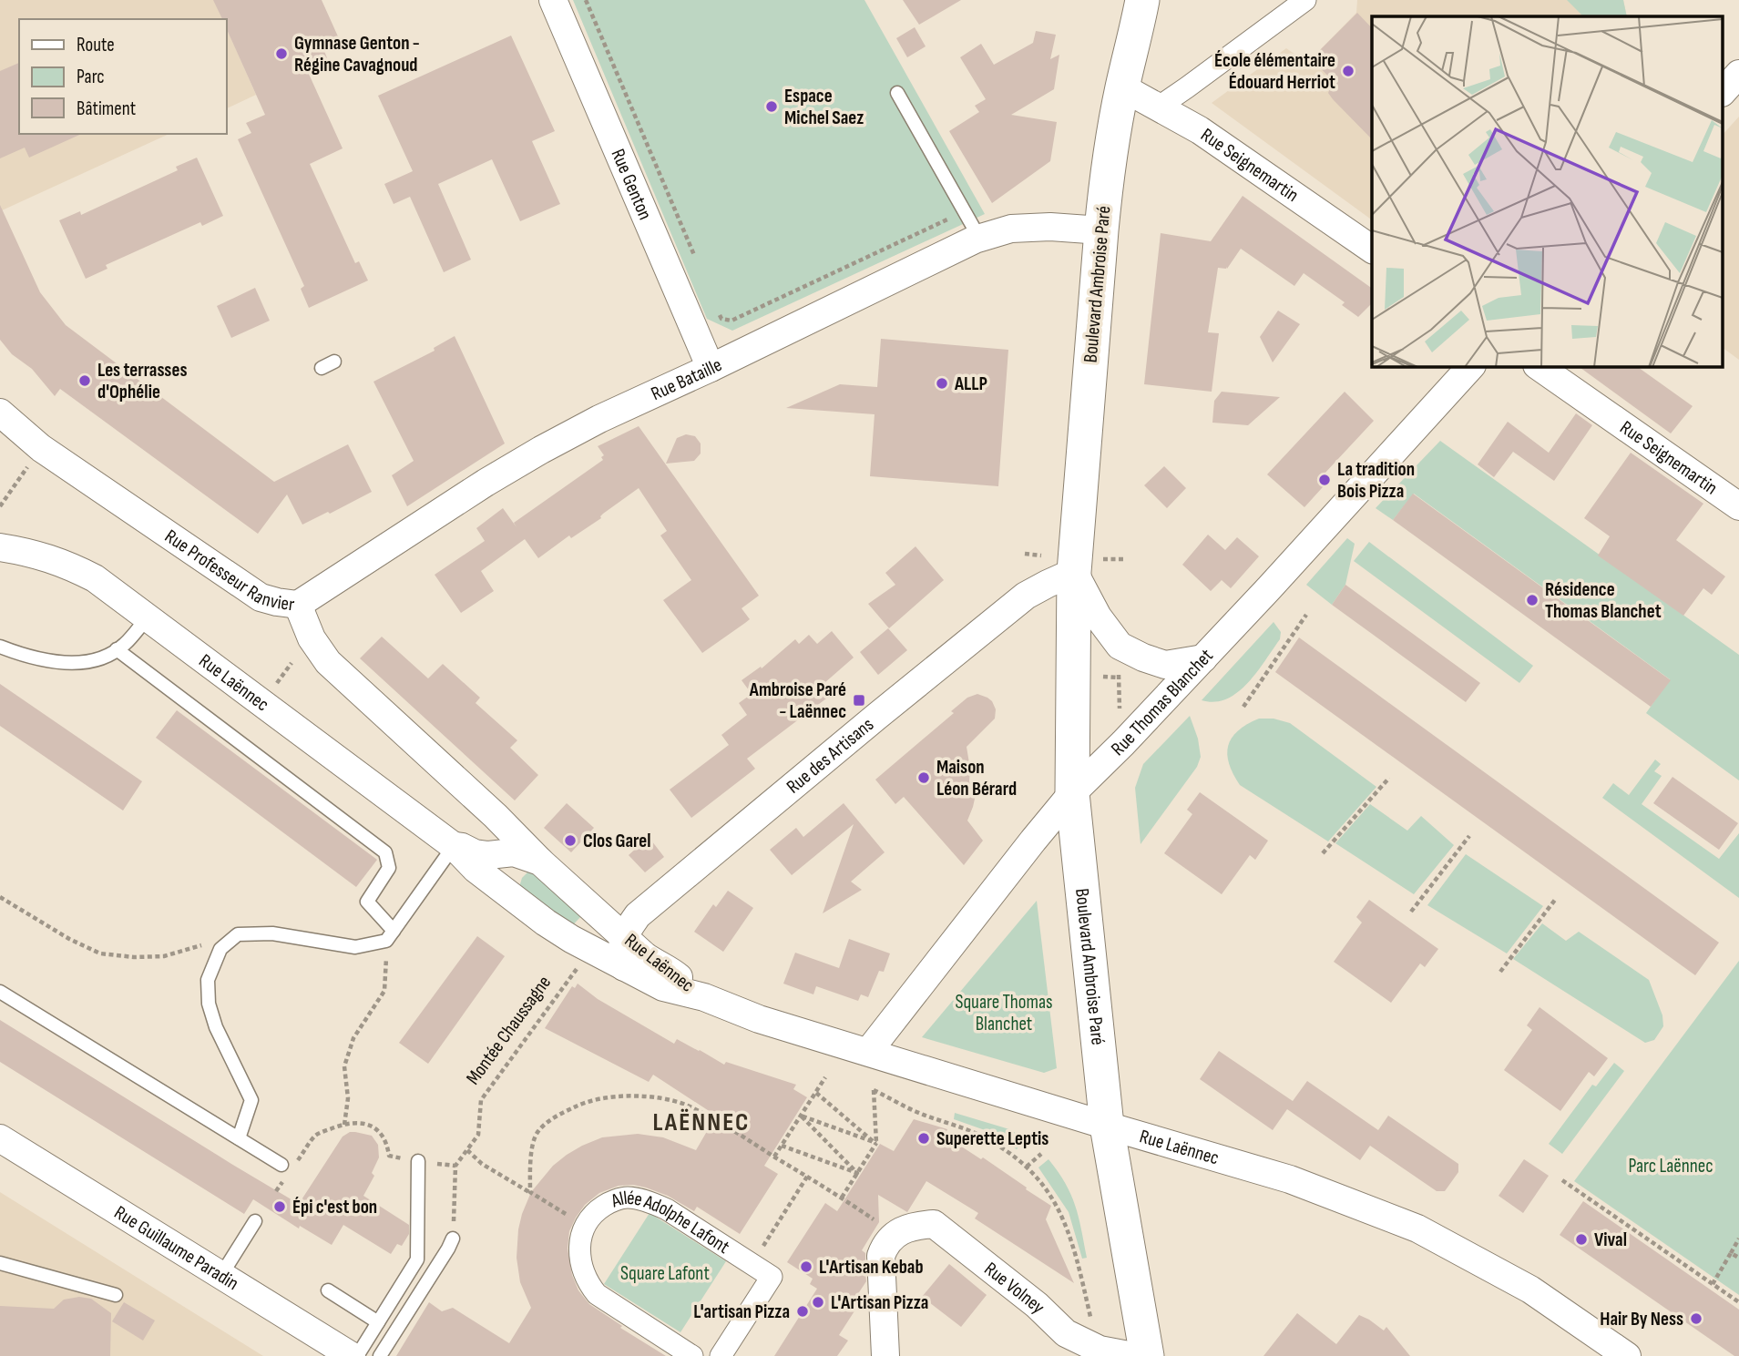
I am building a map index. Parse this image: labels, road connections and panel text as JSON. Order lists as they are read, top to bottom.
{
  "streets": {
    "street": [
      "Rue Seignemartin",
      "Rue Genton",
      "Boulevard Ambroise Paré",
      "Rue Bataille",
      "Rue Professeur Ranvier",
      "Rue Laënnec",
      "Rue Thomas Blanchet",
      "Rue des Artisans",
      "Allée Adolphe Lafont",
      "Rue Guillaume Paradin",
      "Rue Volney"
    ],
    "path": ["Montée Chaussagne"]
  },
  "crossings": [
    ["Rue Seignemartin", "Boulevard Ambroise Paré"],
    ["Rue Genton", "Rue Bataille"],
    ["Boulevard Ambroise Paré", "Rue Bataille"],
    ["Boulevard Ambroise Paré", "Rue Laënnec"],
    ["Boulevard Ambroise Paré", "Rue Thomas Blanchet"],
    ["Boulevard Ambroise Paré", "Rue des Artisans"],
    ["Rue Bataille", "Rue Professeur Ranvier"],
    ["Rue Professeur Ranvier", "Rue Laënnec"],
    ["Rue Laënnec", "Rue Thomas Blanchet"],
    ["Rue Laënnec", "Rue des Artisans"]
  ],
  "districts": ["LAËNNEC"],
  "parks": ["Square Thomas Blanchet", "Parc Laënnec", "Square Lafont"],
  "places": {
    "other": [
      "Gymnase Genton - Régine Cavagnoud",
      "École élémentaire Édouard Herriot",
      "Espace Michel Saez",
      "Les terrasses d'Ophélie",
      "ALLP",
      "La tradition Bois Pizza",
      "Résidence Thomas Blanchet",
      "Maison Léon Bérard",
      "Clos Garel",
      "Superette Leptis",
      "Épi c'est bon",
      "Vival",
      "L'Artisan Kebab",
      "L'Artisan Pizza",
      "L'artisan Pizza",
      "Hair By Ness"
    ],
    "transit": ["Ambroise Paré - Laënnec"]
  },
  "legend": ["Route", "Parc", "Bâtiment"]
}
